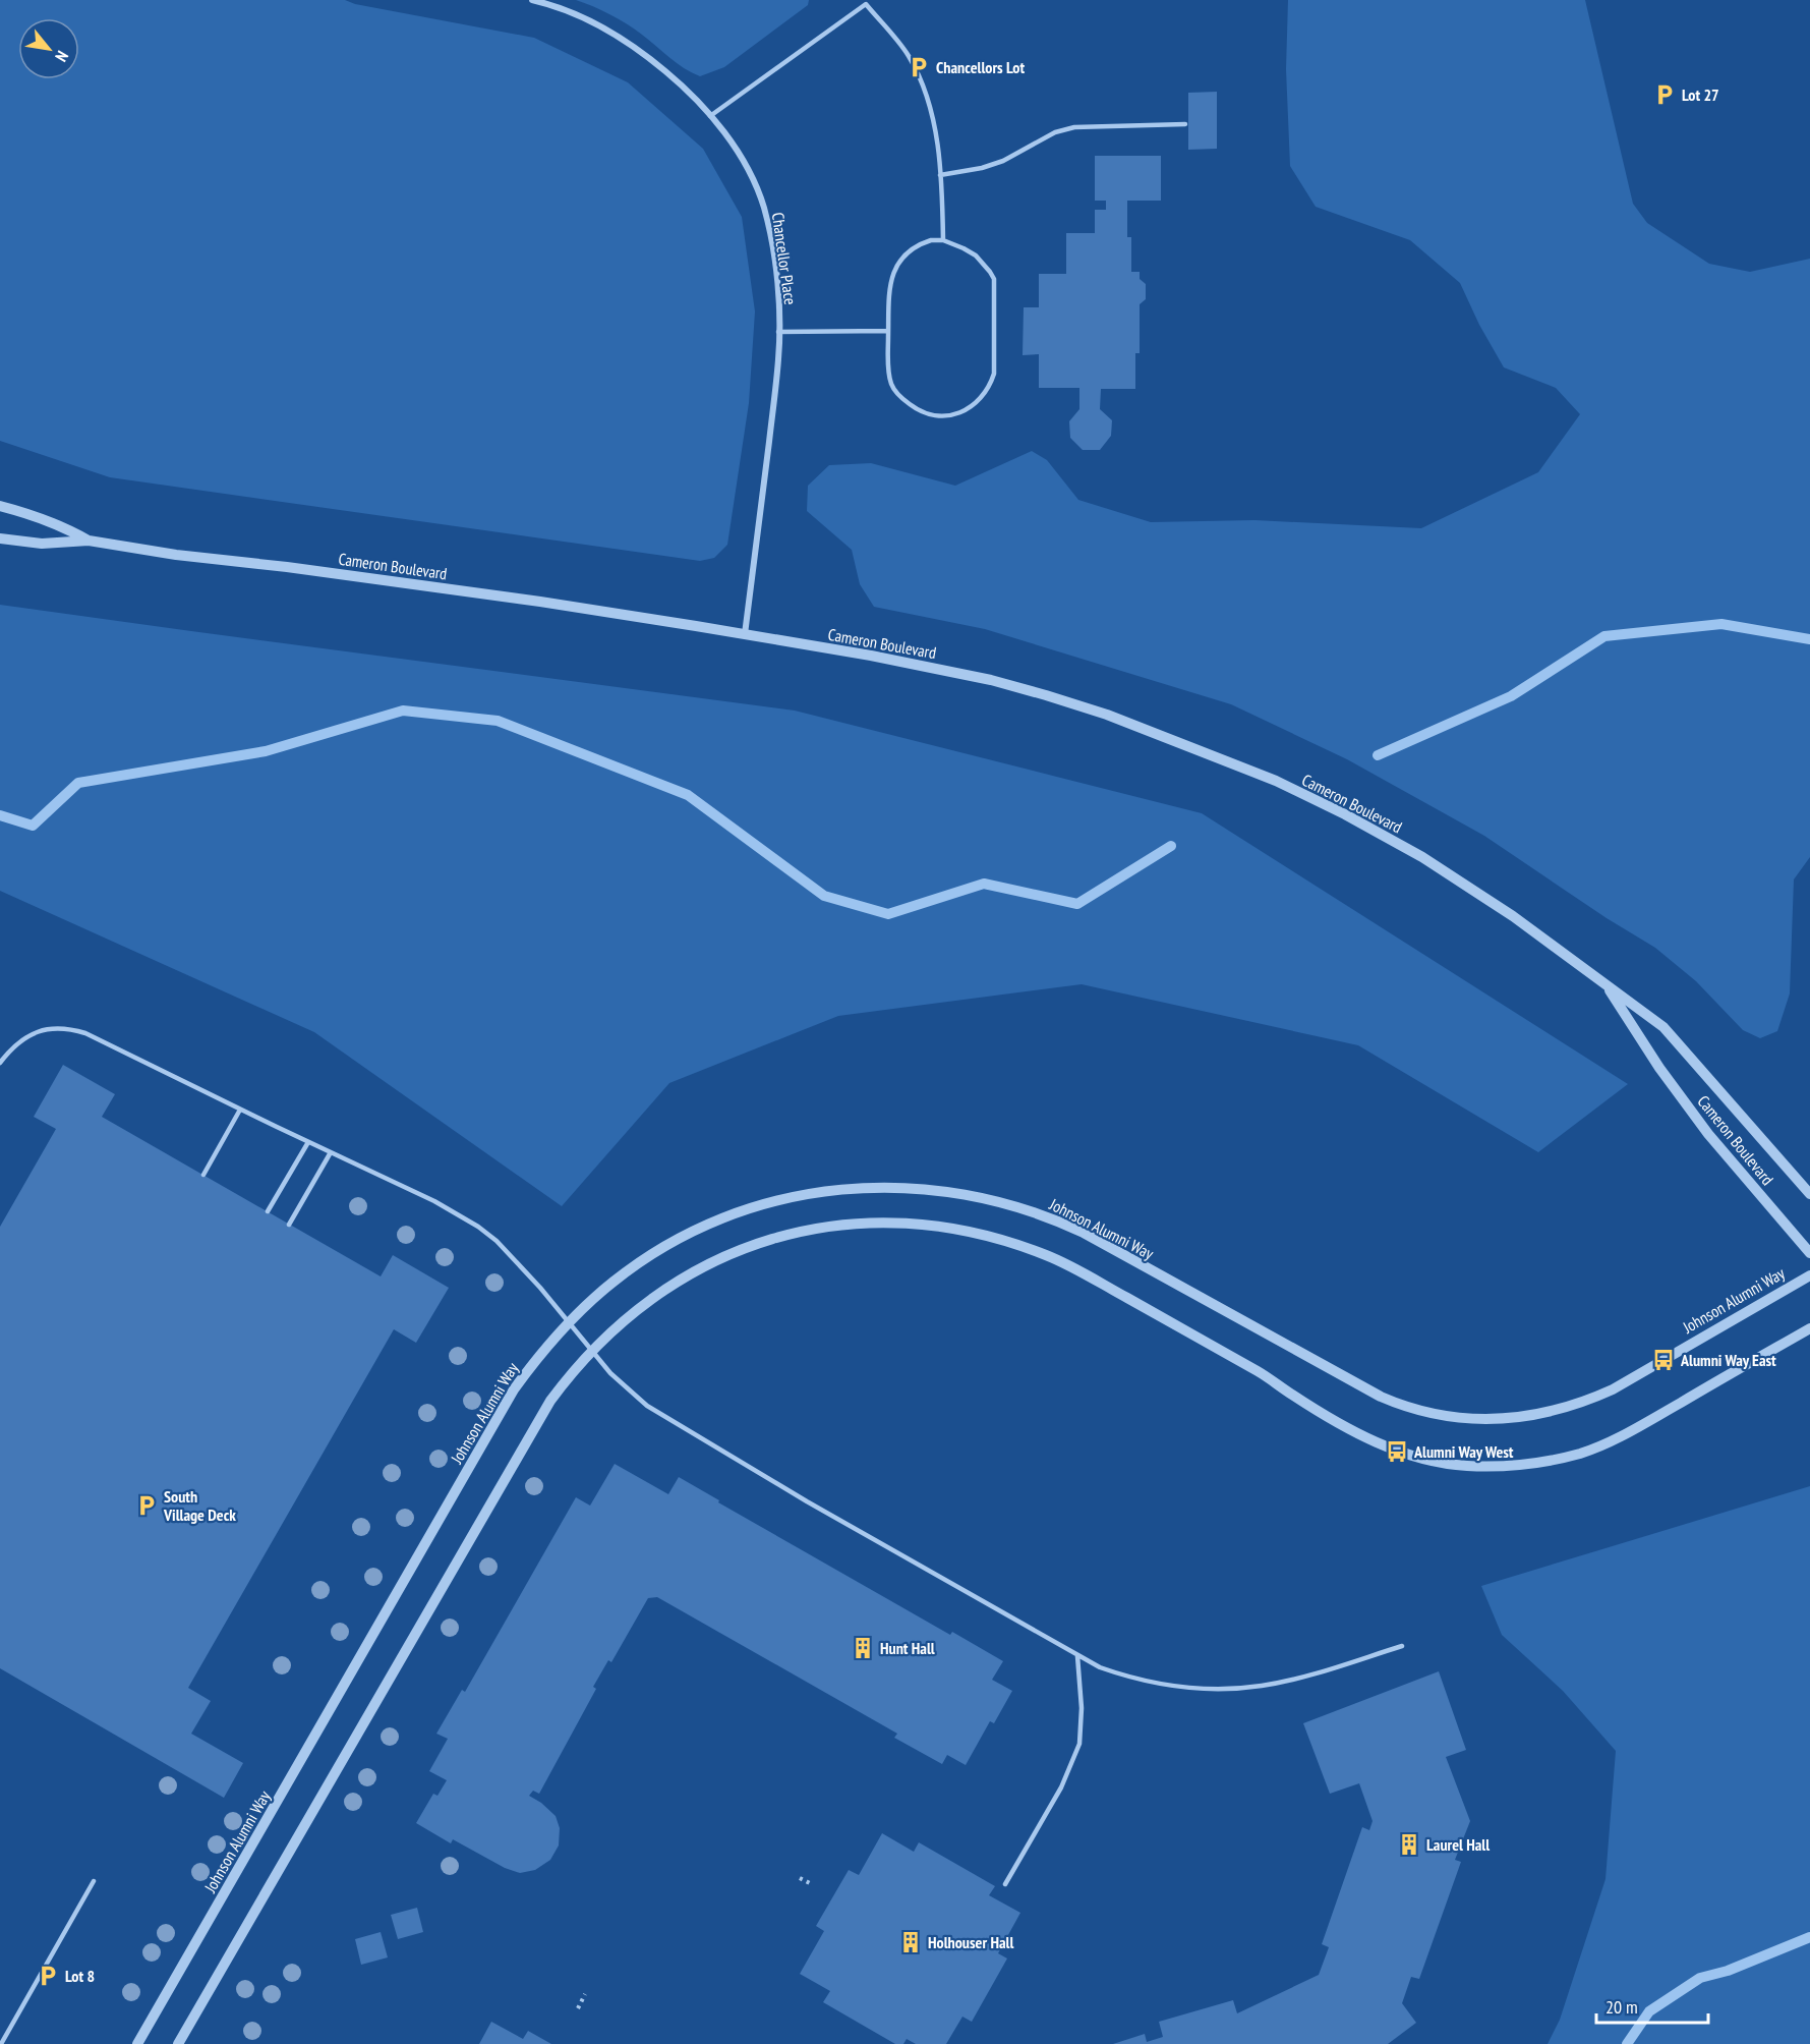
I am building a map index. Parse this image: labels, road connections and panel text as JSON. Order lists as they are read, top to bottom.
{
  "streets": {
    "street": ["Chancellor Place", "Cameron Boulevard", "Johnson Alumni Way"]
  },
  "crossings": [
    ["Chancellor Place", "Cameron Boulevard"]
  ],
  "places": {
    "parking": [
      "Chancellors Lot",
      "Lot 27",
      "South Village Deck",
      "Lot 8"
    ],
    "bus stop": ["Alumni Way East", "Alumni Way West"],
    "building": ["Hunt Hall", "Laurel Hall", "Holhouser Hall"]
  },
  "scale_bar": "20 m",
  "north": "bottom right"
}
